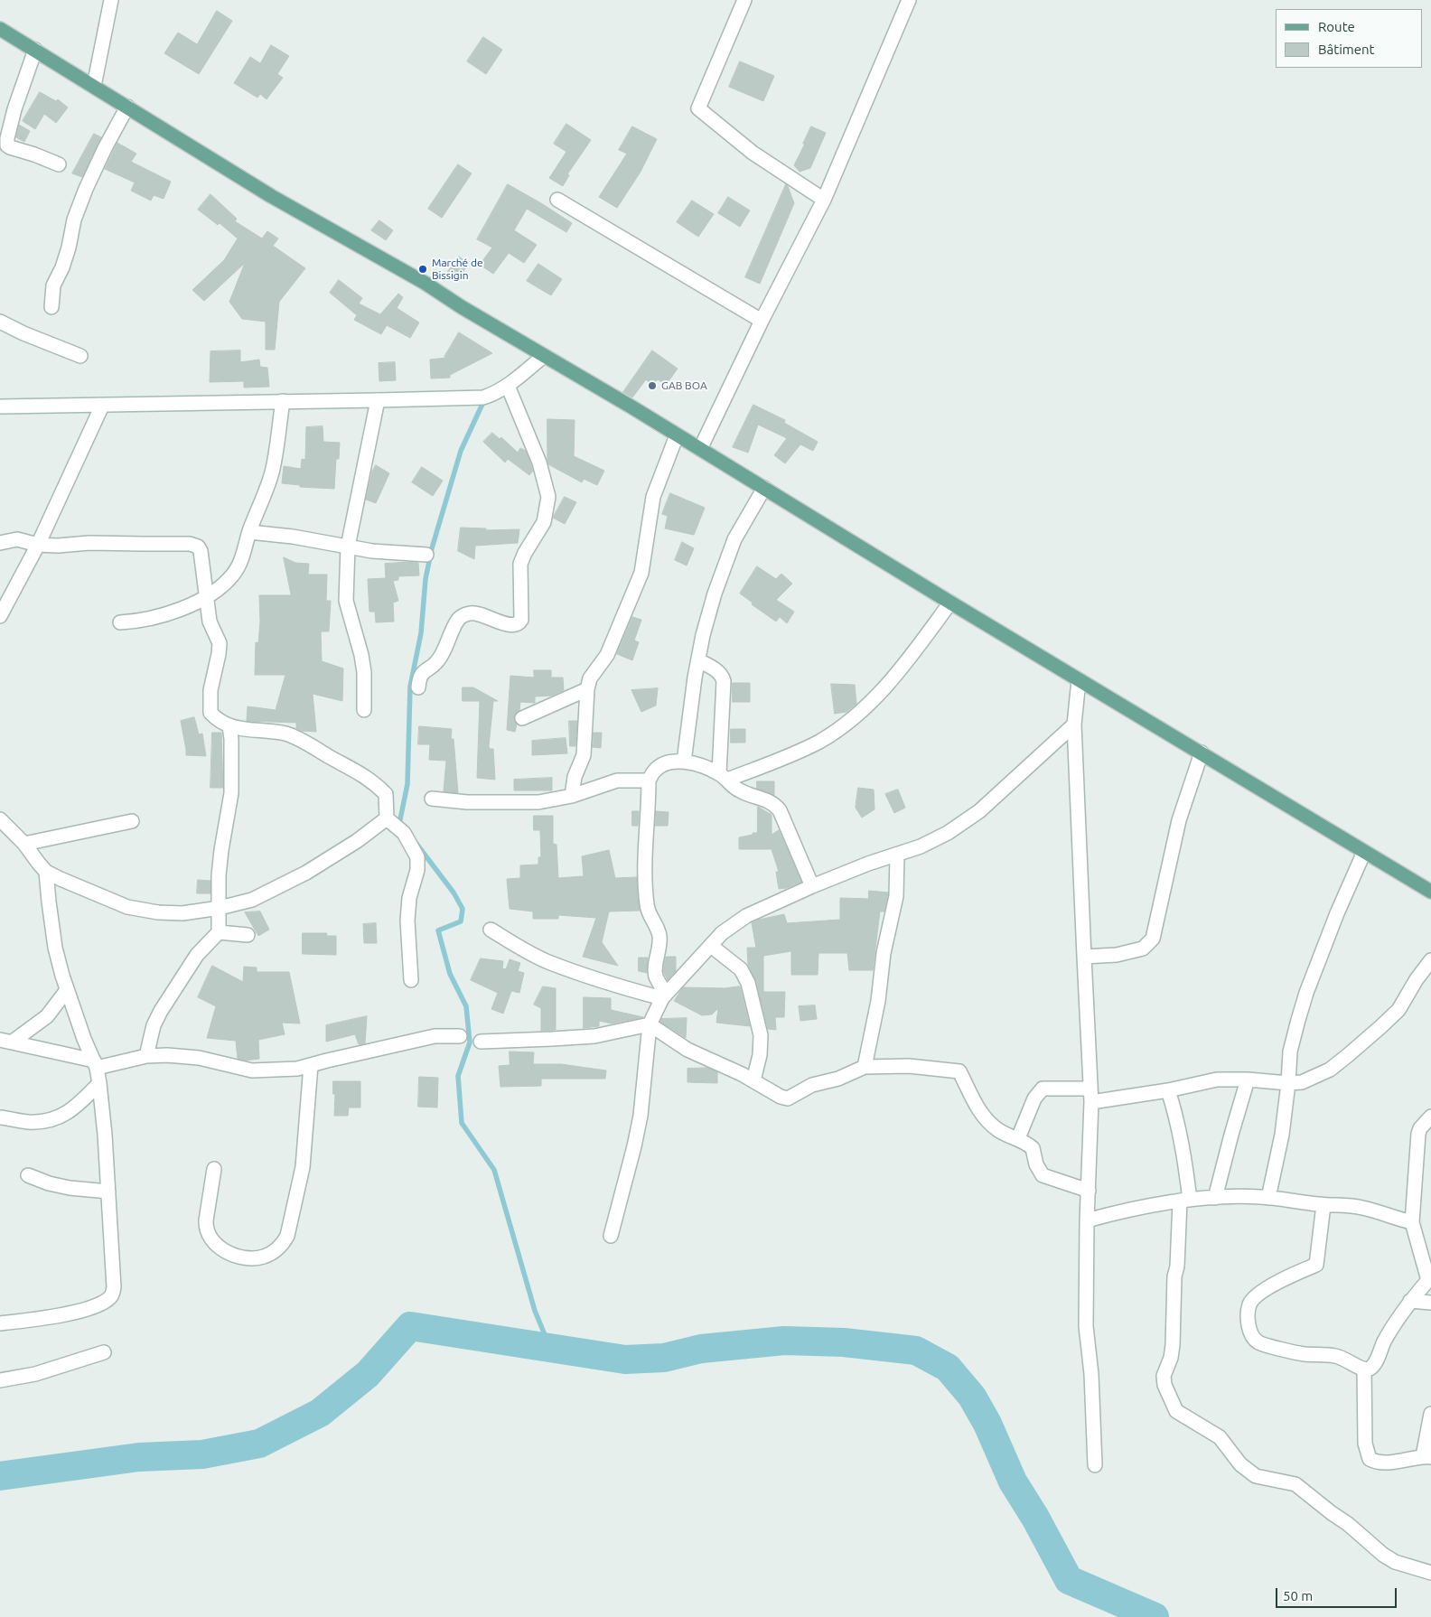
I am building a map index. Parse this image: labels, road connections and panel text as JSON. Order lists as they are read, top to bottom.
{
  "places": ["Marché de Bissigin", "GAB BOA"],
  "legend": ["Route", "Bâtiment"],
  "scale_bar": "50 m"
}
